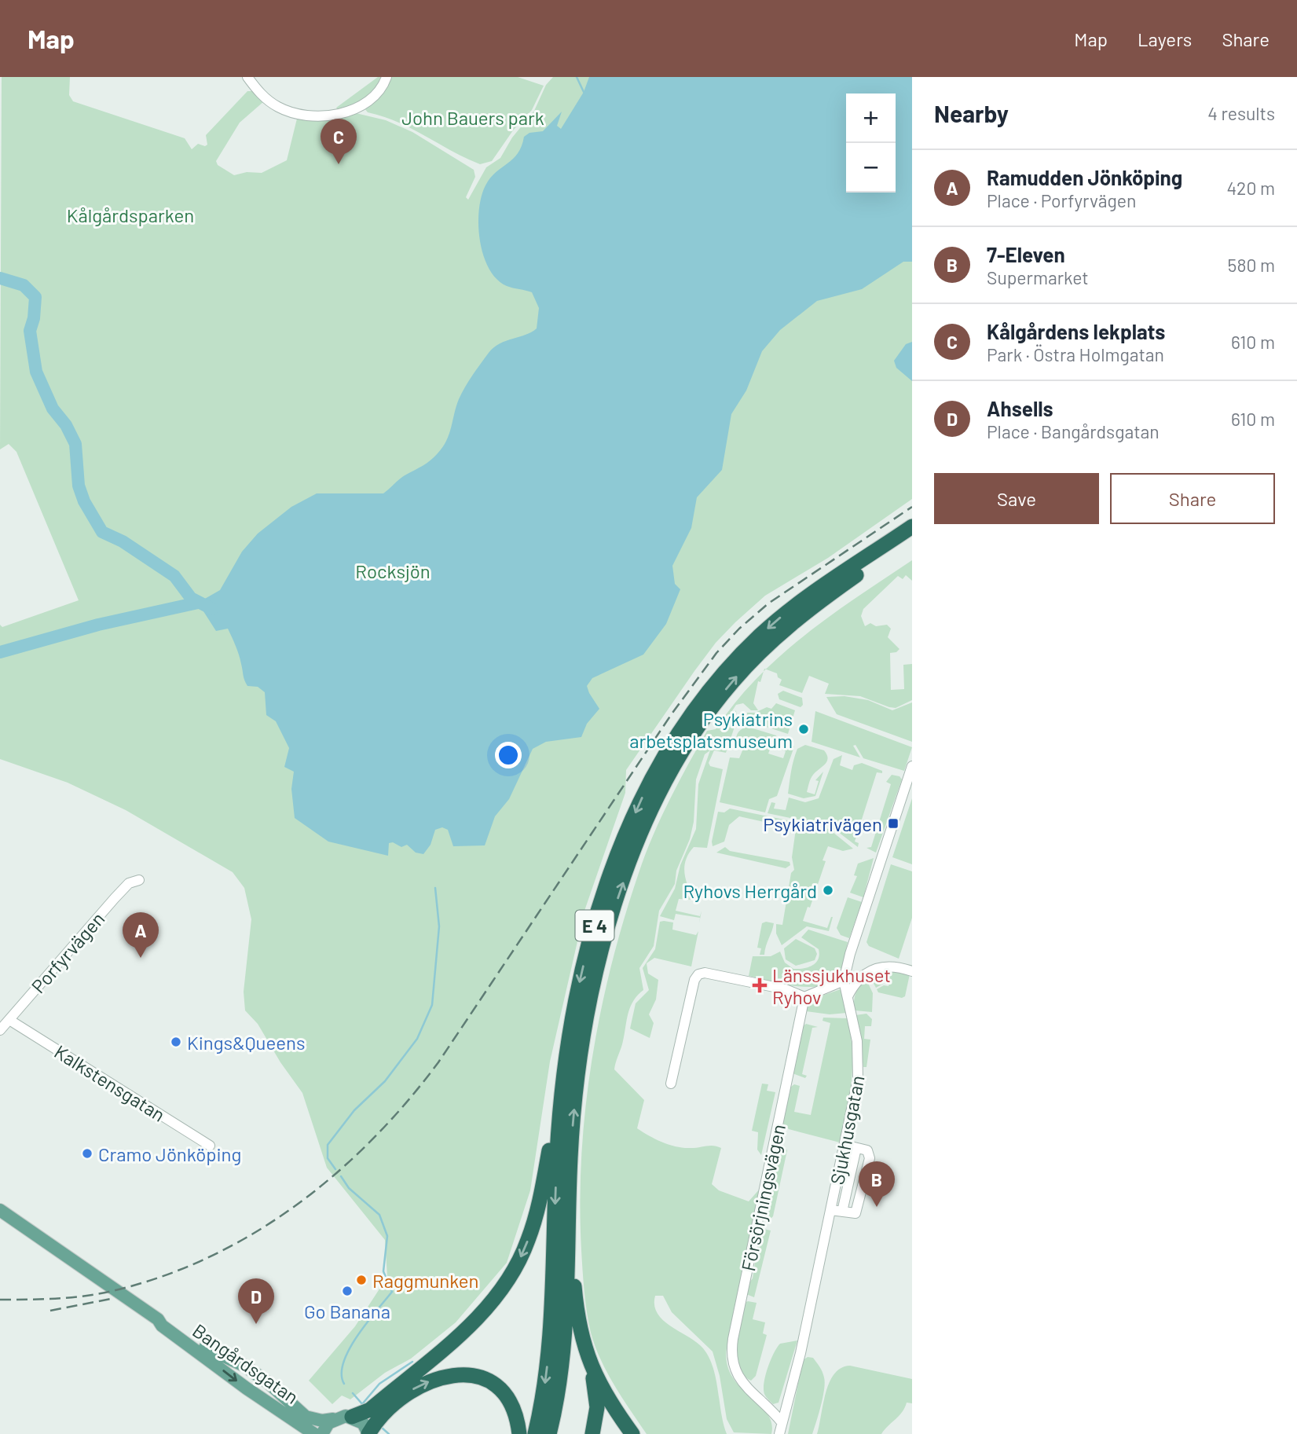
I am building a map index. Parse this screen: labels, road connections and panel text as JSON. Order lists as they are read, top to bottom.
{
  "streets": {
    "highway": ["E 4"],
    "main road": ["Bangårdsgatan"],
    "street": [
      "Porfyrvägen",
      "Kalkstensgatan",
      "Sjukhusgatan",
      "Försörjningsvägen"
    ]
  },
  "crossings": [
    ["Porfyrvägen", "Kalkstensgatan"],
    ["Sjukhusgatan", "Försörjningsvägen"]
  ],
  "parks": ["John Bauers park", "Kålgårdsparken", "Rocksjön"],
  "places": {
    "other": [
      "Psykiatrins arbetsplatsmuseum",
      "Ryhovs Herrgård",
      "Kings&Queens",
      "Cramo Jönköping",
      "Raggmunken",
      "Go Banana"
    ],
    "transit": ["Psykiatrivägen"],
    "health": ["Länssjukhuset Ryhov"]
  },
  "page": {
    "header": "Map",
    "nav": ["Map", "Layers", "Share"],
    "heading": ["Nearby", "4 results"],
    "map_buttons": ["+", "−"],
    "pins": [
      "C",
      "A",
      "B",
      "D"
    ],
    "list": [
      {
        "mark": "A",
        "name": "Ramudden Jönköping",
        "note": "Place · Porfyrvägen",
        "value": "420 m"
      },
      {
        "mark": "B",
        "name": "7-Eleven",
        "note": "Supermarket",
        "value": "580 m"
      },
      {
        "mark": "C",
        "name": "Kålgårdens lekplats",
        "note": "Park · Östra Holmgatan",
        "value": "610 m"
      },
      {
        "mark": "D",
        "name": "Ahsells",
        "note": "Place · Bangårdsgatan",
        "value": "610 m"
      }
    ],
    "buttons": ["Save", "Share"]
  }
}
